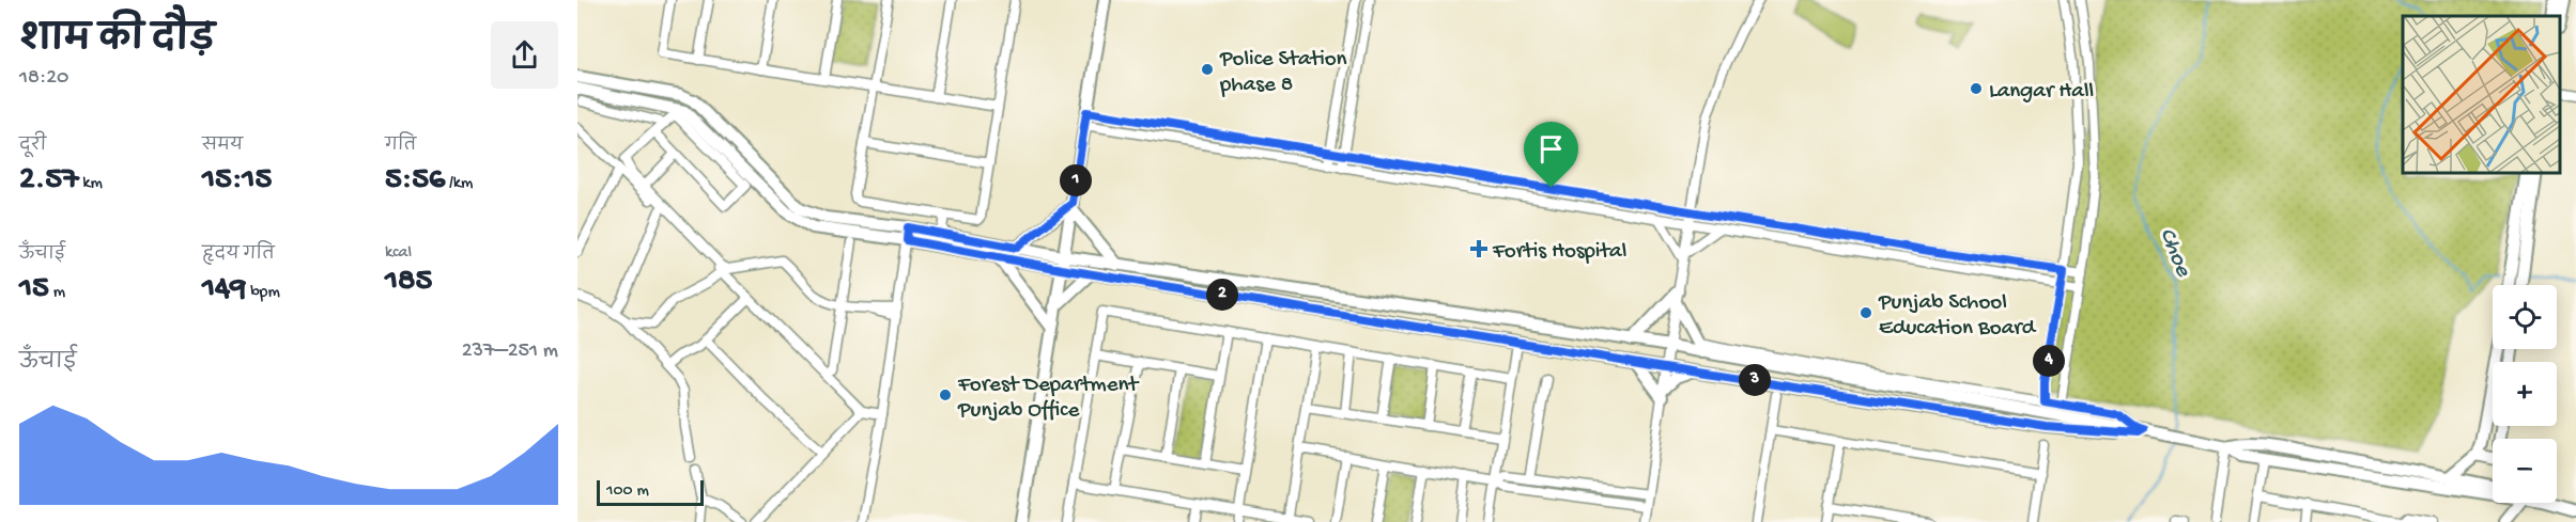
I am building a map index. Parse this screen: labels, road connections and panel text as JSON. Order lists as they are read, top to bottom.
{
  "water": ["Choe"],
  "places": {
    "other": [
      "Police Station phase 8",
      "Langar Hall",
      "Punjab School Education Board",
      "Forest Department Punjab Office"
    ],
    "health": ["Fortis Hospital"]
  },
  "scale_bar": "100 m",
  "page": {
    "heading": ["शाम की दौड़", "18:20"],
    "stats": [
      ["दूरी", "2.57 km"],
      ["समय", "15:15"],
      ["गति", "5:56 /km"],
      ["ऊँचाई", "15 m"],
      ["हृदय गति", "149 bpm"],
      ["kcal", "185"]
    ],
    "pins": [
      "1",
      "2",
      "4",
      "3"
    ],
    "map_buttons": ["+", "−"],
    "chart": ["ऊँचाई", "237–251 m"],
    "scale": "100 m"
  }
}
